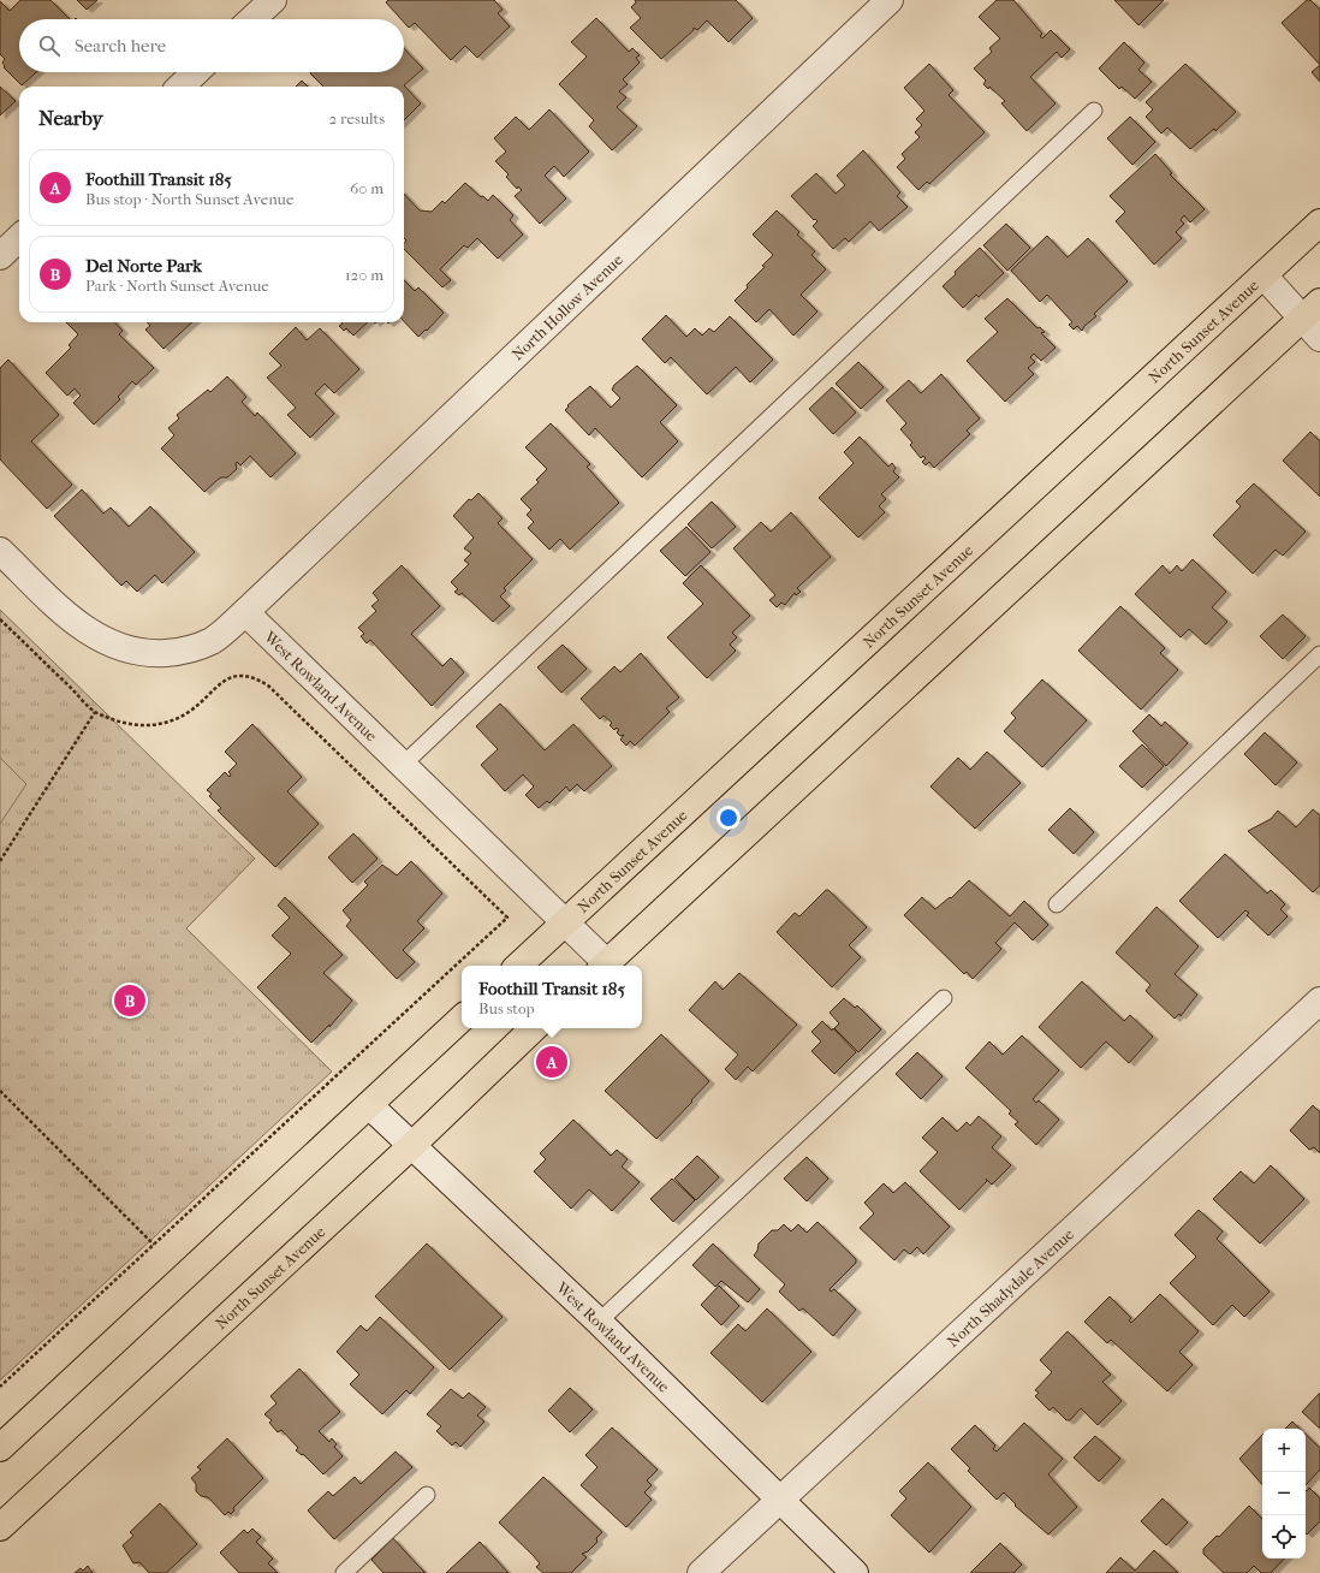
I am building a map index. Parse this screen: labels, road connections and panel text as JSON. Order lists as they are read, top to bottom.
{
  "streets": {
    "main road": ["North Sunset Avenue"],
    "street": ["North Hollow Avenue", "West Rowland Avenue", "North Shadydale Avenue"]
  },
  "crossings": [
    ["North Hollow Avenue", "West Rowland Avenue"],
    ["North Sunset Avenue", "West Rowland Avenue"],
    ["West Rowland Avenue", "North Shadydale Avenue"]
  ],
  "page": {
    "search": "Search here",
    "heading": ["Nearby", "2 results"],
    "list": [
      {
        "mark": "A",
        "name": "Foothill Transit 185",
        "note": "Bus stop · North Sunset Avenue",
        "value": "60 m"
      },
      {
        "mark": "B",
        "name": "Del Norte Park",
        "note": "Park · North Sunset Avenue",
        "value": "120 m"
      }
    ],
    "popup": ["Foothill Transit 185", "Bus stop"],
    "pins": ["B", "A"],
    "map_buttons": ["+", "−"]
  }
}
